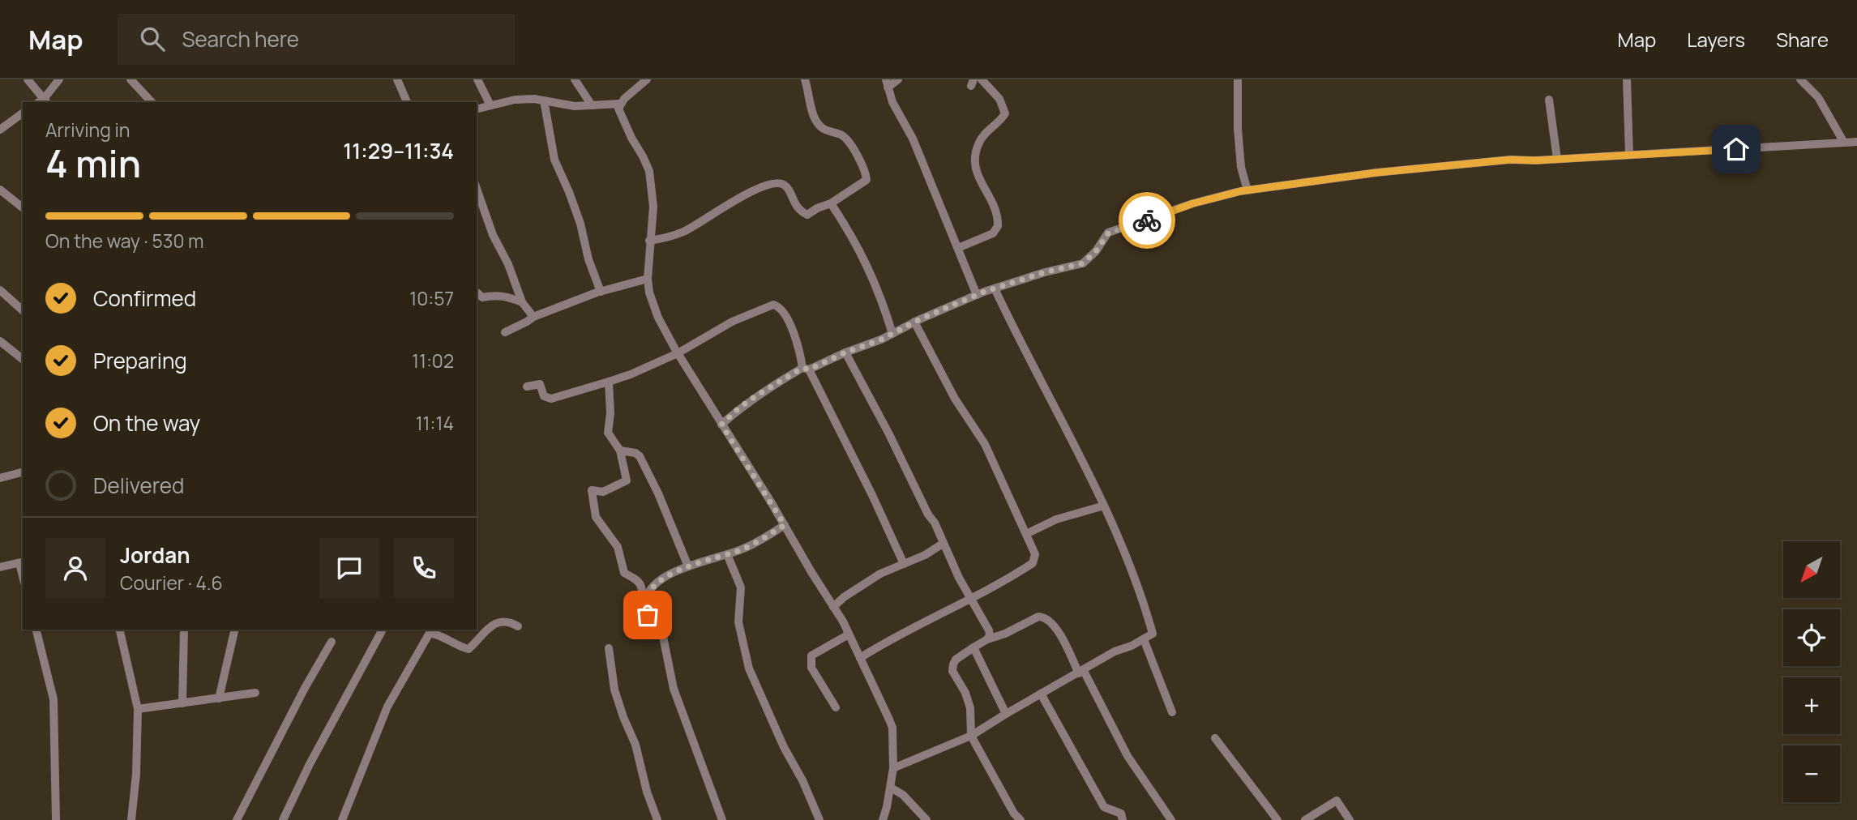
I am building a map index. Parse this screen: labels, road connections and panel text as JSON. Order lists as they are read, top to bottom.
{
  "north": "bottom left",
  "page": {
    "header": "Map",
    "search": "Search here",
    "nav": ["Map", "Layers", "Share"],
    "heading": ["4 min", "Arriving in", "11:29–11:34"],
    "panel": ["Jordan", "Courier · 4.6"],
    "bar": "On the way · 530 m",
    "list": [
      ["Confirmed", "10:57"],
      ["Preparing", "11:02"],
      ["On the way", "11:14"],
      "Delivered"
    ],
    "map_buttons": ["+", "−"]
  }
}
